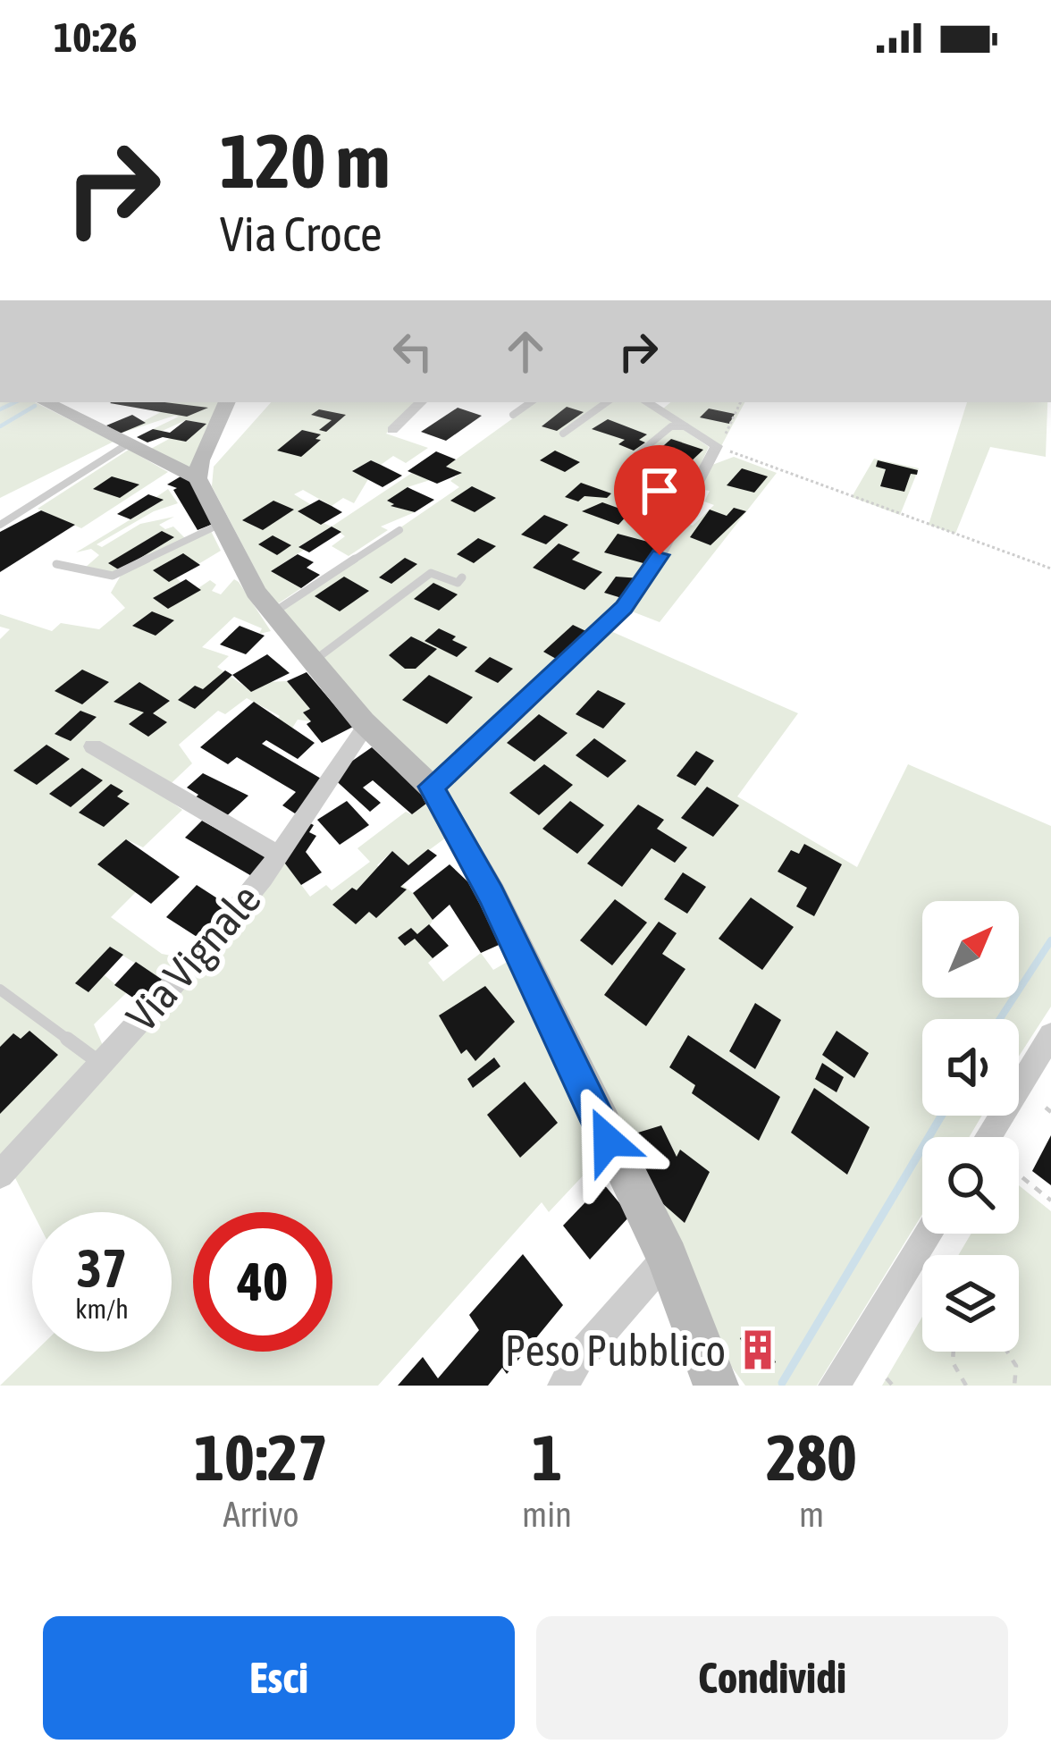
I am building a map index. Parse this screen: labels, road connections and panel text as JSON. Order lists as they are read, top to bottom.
{
  "streets": {
    "street": ["Via Vignale"]
  },
  "places": {
    "building": ["Peso Pubblico"]
  },
  "north": "top right",
  "page": {
    "status": "10:26",
    "turn": ["120 m", "Via Croce"],
    "speed": "37 km/h",
    "limit": "40",
    "eta": [
      "10:27",
      "Arrivo",
      "1",
      "min",
      "280",
      "m"
    ],
    "buttons": ["Esci", "Condividi"]
  }
}
